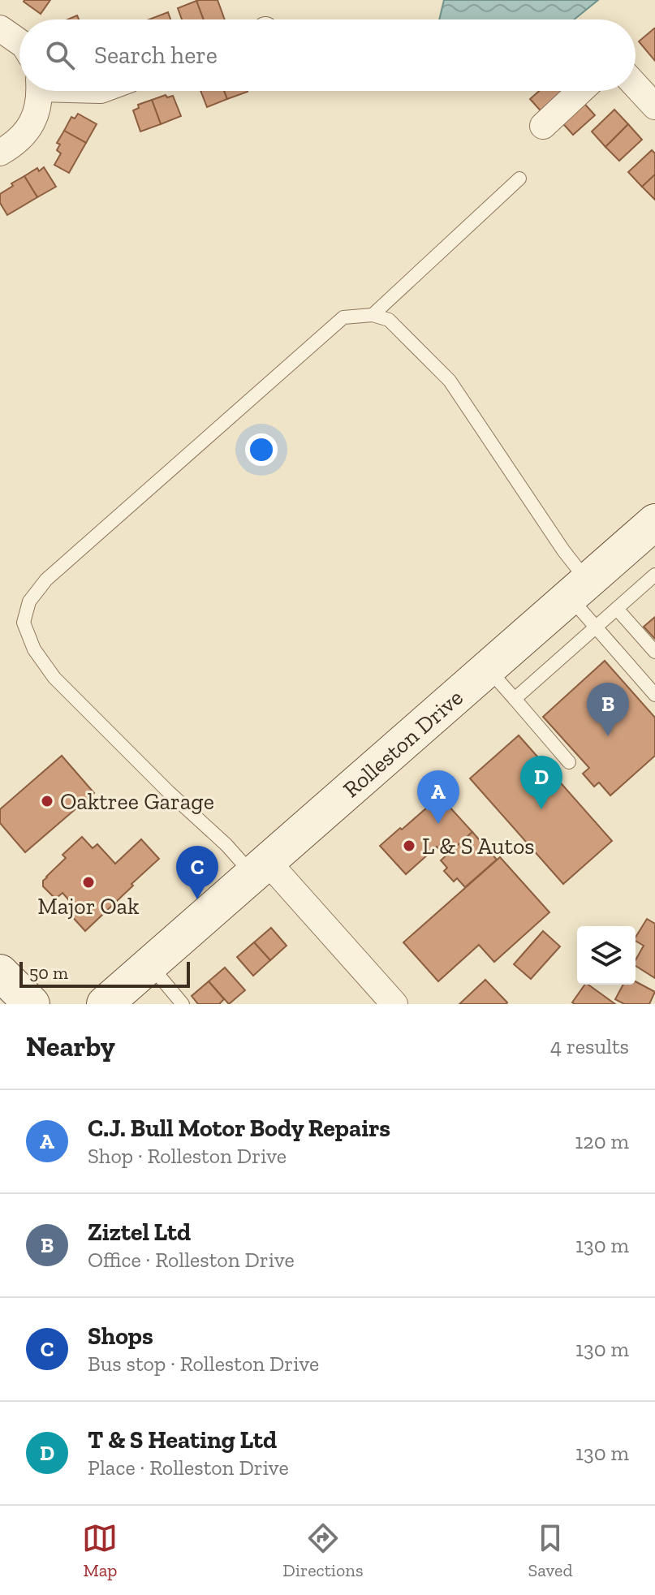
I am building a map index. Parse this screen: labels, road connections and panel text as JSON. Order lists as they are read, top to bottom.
{
  "streets": {
    "street": ["Rolleston Drive"]
  },
  "places": ["Oaktree Garage", "L & S Autos", "Major Oak"],
  "scale_bar": "50 m",
  "page": {
    "search": "Search here",
    "pins": [
      "B",
      "D",
      "A",
      "C"
    ],
    "scale": "50 m",
    "heading": ["Nearby", "4 results"],
    "list": [
      {
        "mark": "A",
        "name": "C.J. Bull Motor Body Repairs",
        "note": "Shop · Rolleston Drive",
        "value": "120 m"
      },
      {
        "mark": "B",
        "name": "Ziztel Ltd",
        "note": "Office · Rolleston Drive",
        "value": "130 m"
      },
      {
        "mark": "C",
        "name": "Shops",
        "note": "Bus stop · Rolleston Drive",
        "value": "130 m"
      },
      {
        "mark": "D",
        "name": "T & S Heating Ltd",
        "note": "Place · Rolleston Drive",
        "value": "130 m"
      }
    ],
    "nav": ["Map", "Directions", "Saved"]
  }
}
